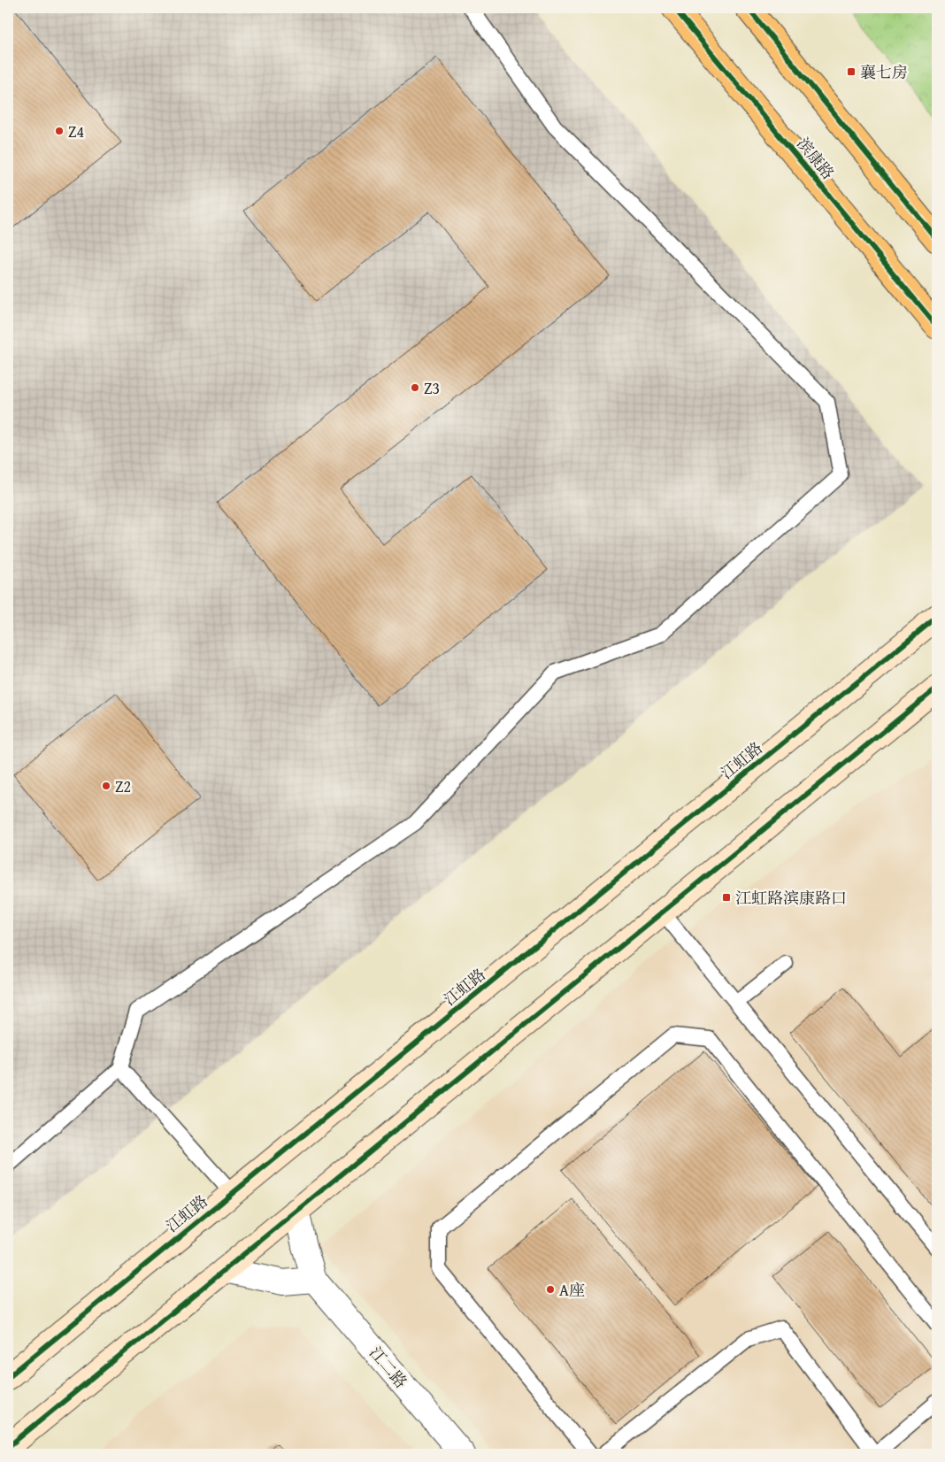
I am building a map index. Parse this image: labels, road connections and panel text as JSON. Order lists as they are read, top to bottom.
{
  "streets": {
    "main road": ["滨康路", "江虹路"],
    "street": ["江二路"]
  },
  "places": {
    "transit": ["襄七房", "江虹路滨康路口"],
    "other": [
      "Z4",
      "Z3",
      "Z2",
      "A座"
    ]
  }
}
